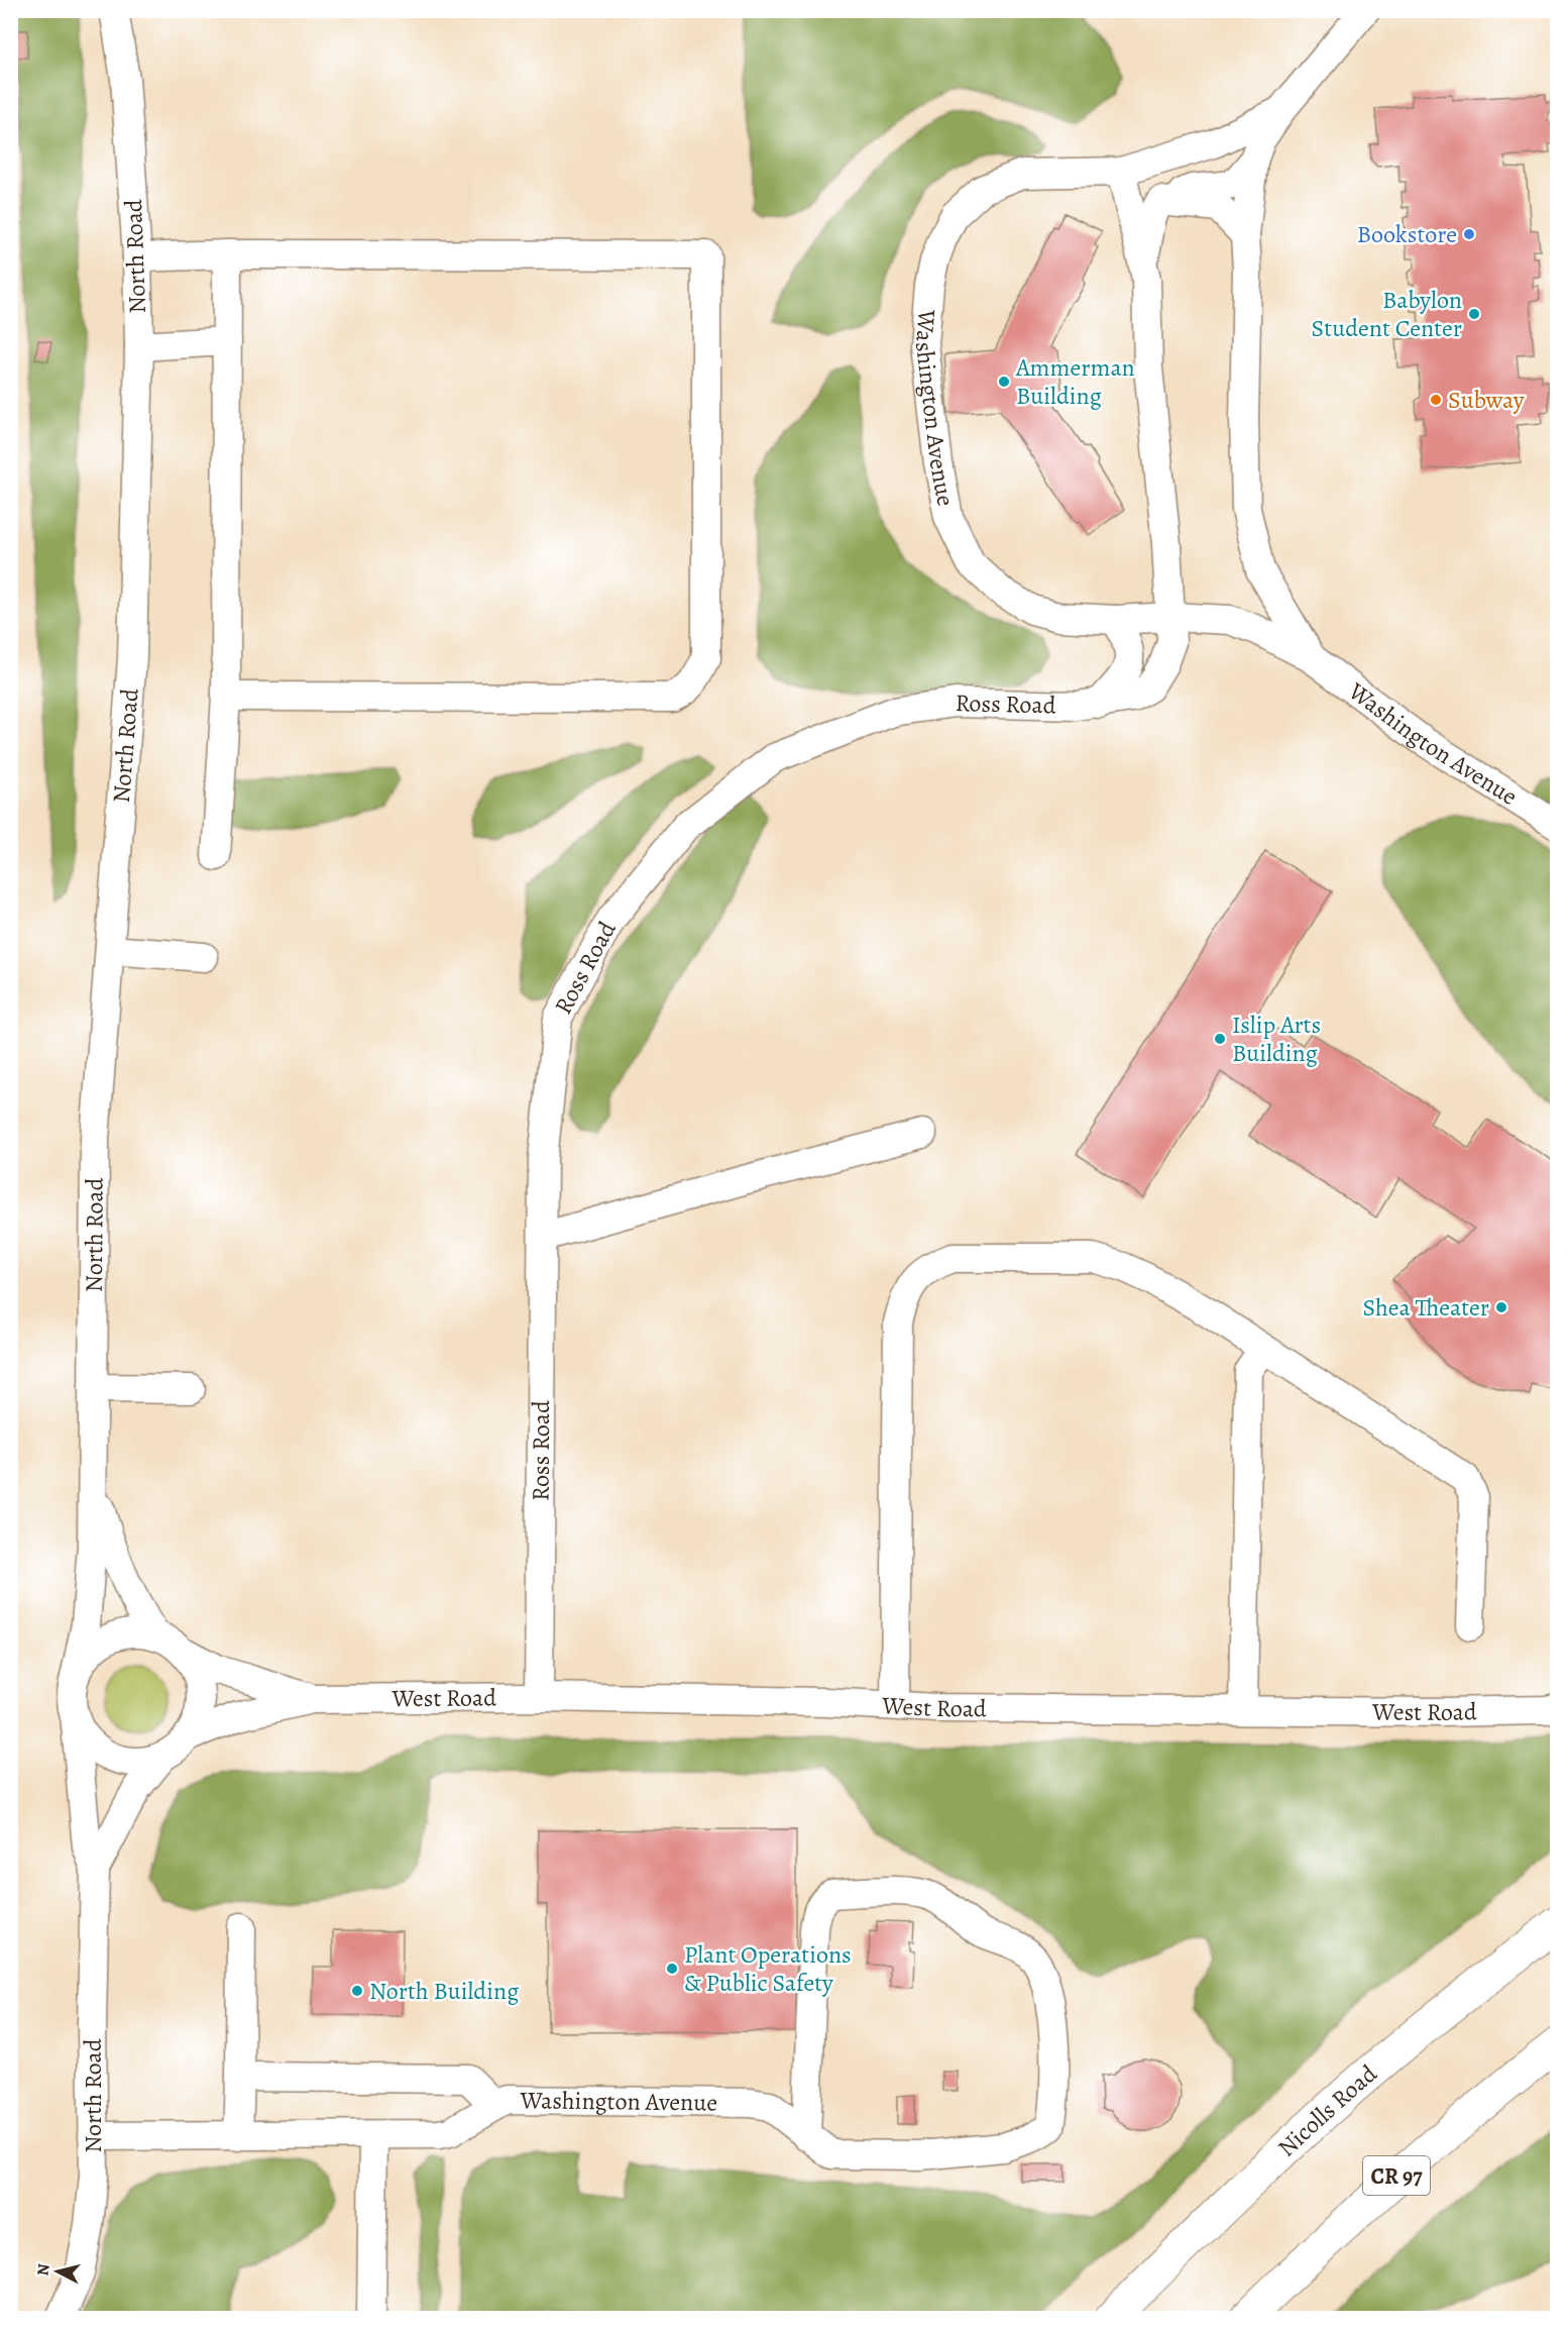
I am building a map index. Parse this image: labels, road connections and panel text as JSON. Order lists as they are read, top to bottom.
{
  "streets": {
    "highway": ["Nicolls Road", "CR 97"],
    "street": [
      "North Road",
      "Washington Avenue",
      "Ross Road",
      "West Road"
    ]
  },
  "crossings": [
    ["North Road", "Washington Avenue"],
    ["North Road", "West Road"],
    ["Washington Avenue", "Ross Road"],
    ["Ross Road", "West Road"]
  ],
  "places": [
    "Bookstore",
    "Babylon Student Center",
    "Ammerman Building",
    "Subway",
    "Islip Arts Building",
    "Shea Theater",
    "Plant Operations & Public Safety",
    "North Building"
  ],
  "north": "left"
}
